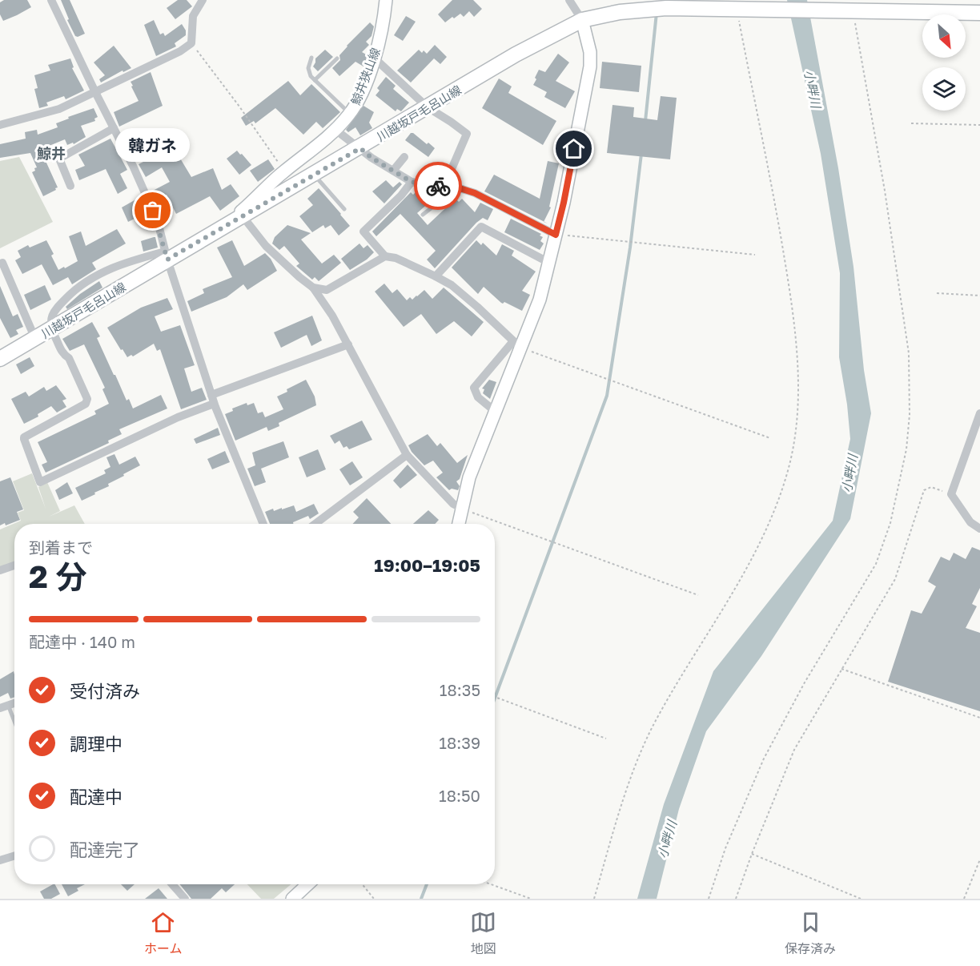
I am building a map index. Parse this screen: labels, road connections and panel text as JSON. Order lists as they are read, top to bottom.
{
  "streets": {
    "main road": ["川越坂戸毛呂山線"],
    "street": ["鯨井狭山線"]
  },
  "crossings": [
    ["鯨井狭山線", "川越坂戸毛呂山線"]
  ],
  "districts": ["鯨井"],
  "water": ["小畔川"],
  "places": ["韓ガネ"],
  "north": "bottom right",
  "page": {
    "bubble": "韓ガネ",
    "heading": ["2 分", "到着まで", "19:00–19:05"],
    "bar": "配達中 · 140 m",
    "list": [
      ["受付済み", "18:35"],
      ["調理中", "18:39"],
      ["配達中", "18:50"],
      "配達完了"
    ],
    "tabs": ["ホーム", "地図", "保存済み"]
  }
}
